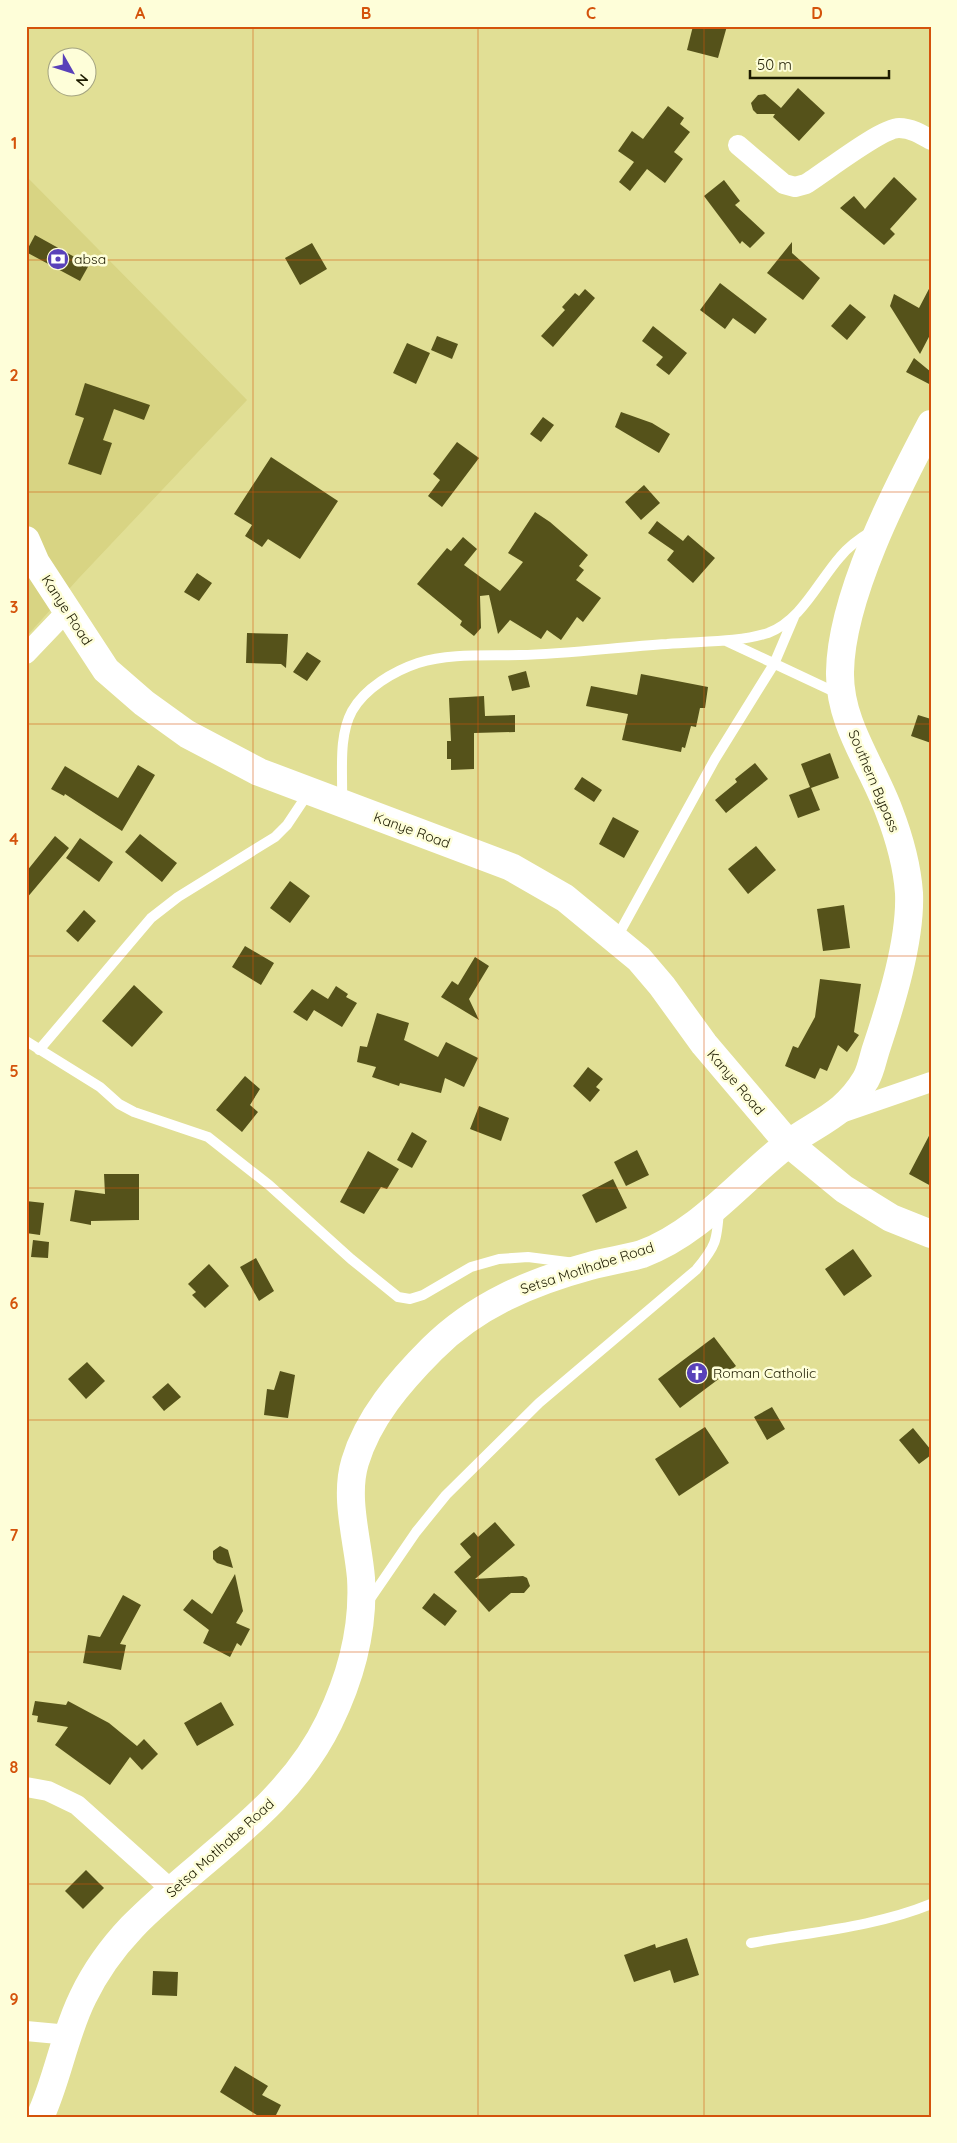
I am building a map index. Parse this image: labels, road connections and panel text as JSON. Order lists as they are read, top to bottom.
{
  "streets": {
    "street": ["Kanye Road", "Southern Bypass", "Setsa Motlhabe Road"]
  },
  "crossings": [
    ["Kanye Road", "Southern Bypass"],
    ["Kanye Road", "Setsa Motlhabe Road"],
    ["Southern Bypass", "Setsa Motlhabe Road"]
  ],
  "places": {
    "bank": ["absa"],
    "church": ["Roman Catholic"]
  },
  "scale_bar": "50 m",
  "north": "bottom right",
  "grid": {
    "columns": [
      "A",
      "B",
      "C",
      "D"
    ],
    "rows": [
      "1",
      "2",
      "3",
      "4",
      "5",
      "6",
      "7",
      "8",
      "9"
    ]
  }
}
